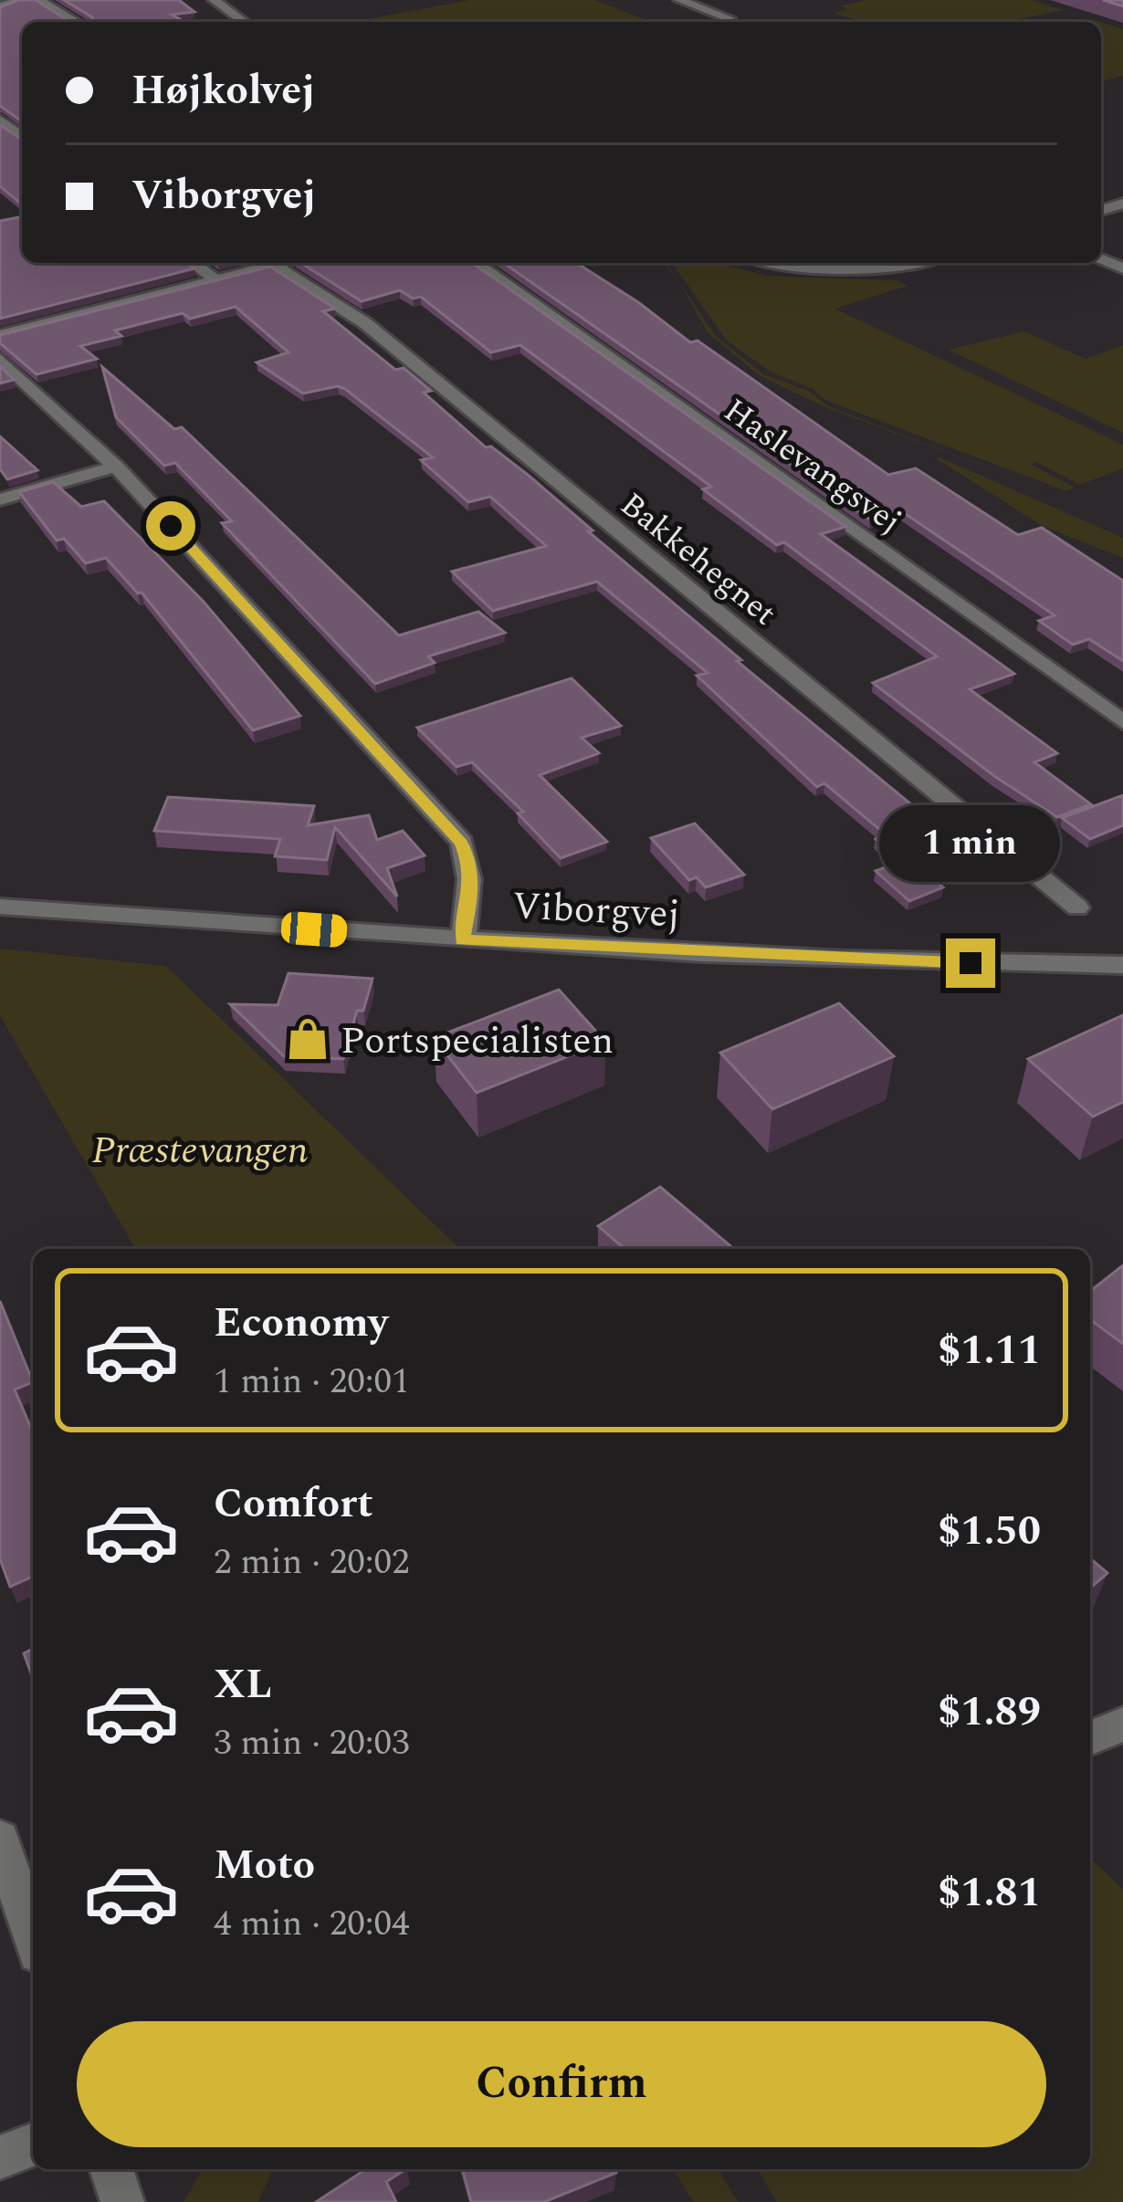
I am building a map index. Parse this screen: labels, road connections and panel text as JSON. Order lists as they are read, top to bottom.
{
  "streets": {
    "street": ["Haslevangsvej", "Bakkehegnet", "Viborgvej"]
  },
  "parks": ["Præstevangen"],
  "places": {
    "shop": ["Portspecialisten"]
  },
  "page": {
    "banner": ["Højkolvej", "Viborgvej"],
    "bubble": "1 min",
    "list": [
      {
        "name": "Economy",
        "note": "1 min · 20:01",
        "value": "$1.11"
      },
      {
        "name": "Comfort",
        "note": "2 min · 20:02",
        "value": "$1.50"
      },
      {
        "name": "XL",
        "note": "3 min · 20:03",
        "value": "$1.89"
      },
      {
        "name": "Moto",
        "note": "4 min · 20:04",
        "value": "$1.81"
      }
    ],
    "buttons": "Confirm"
  }
}
